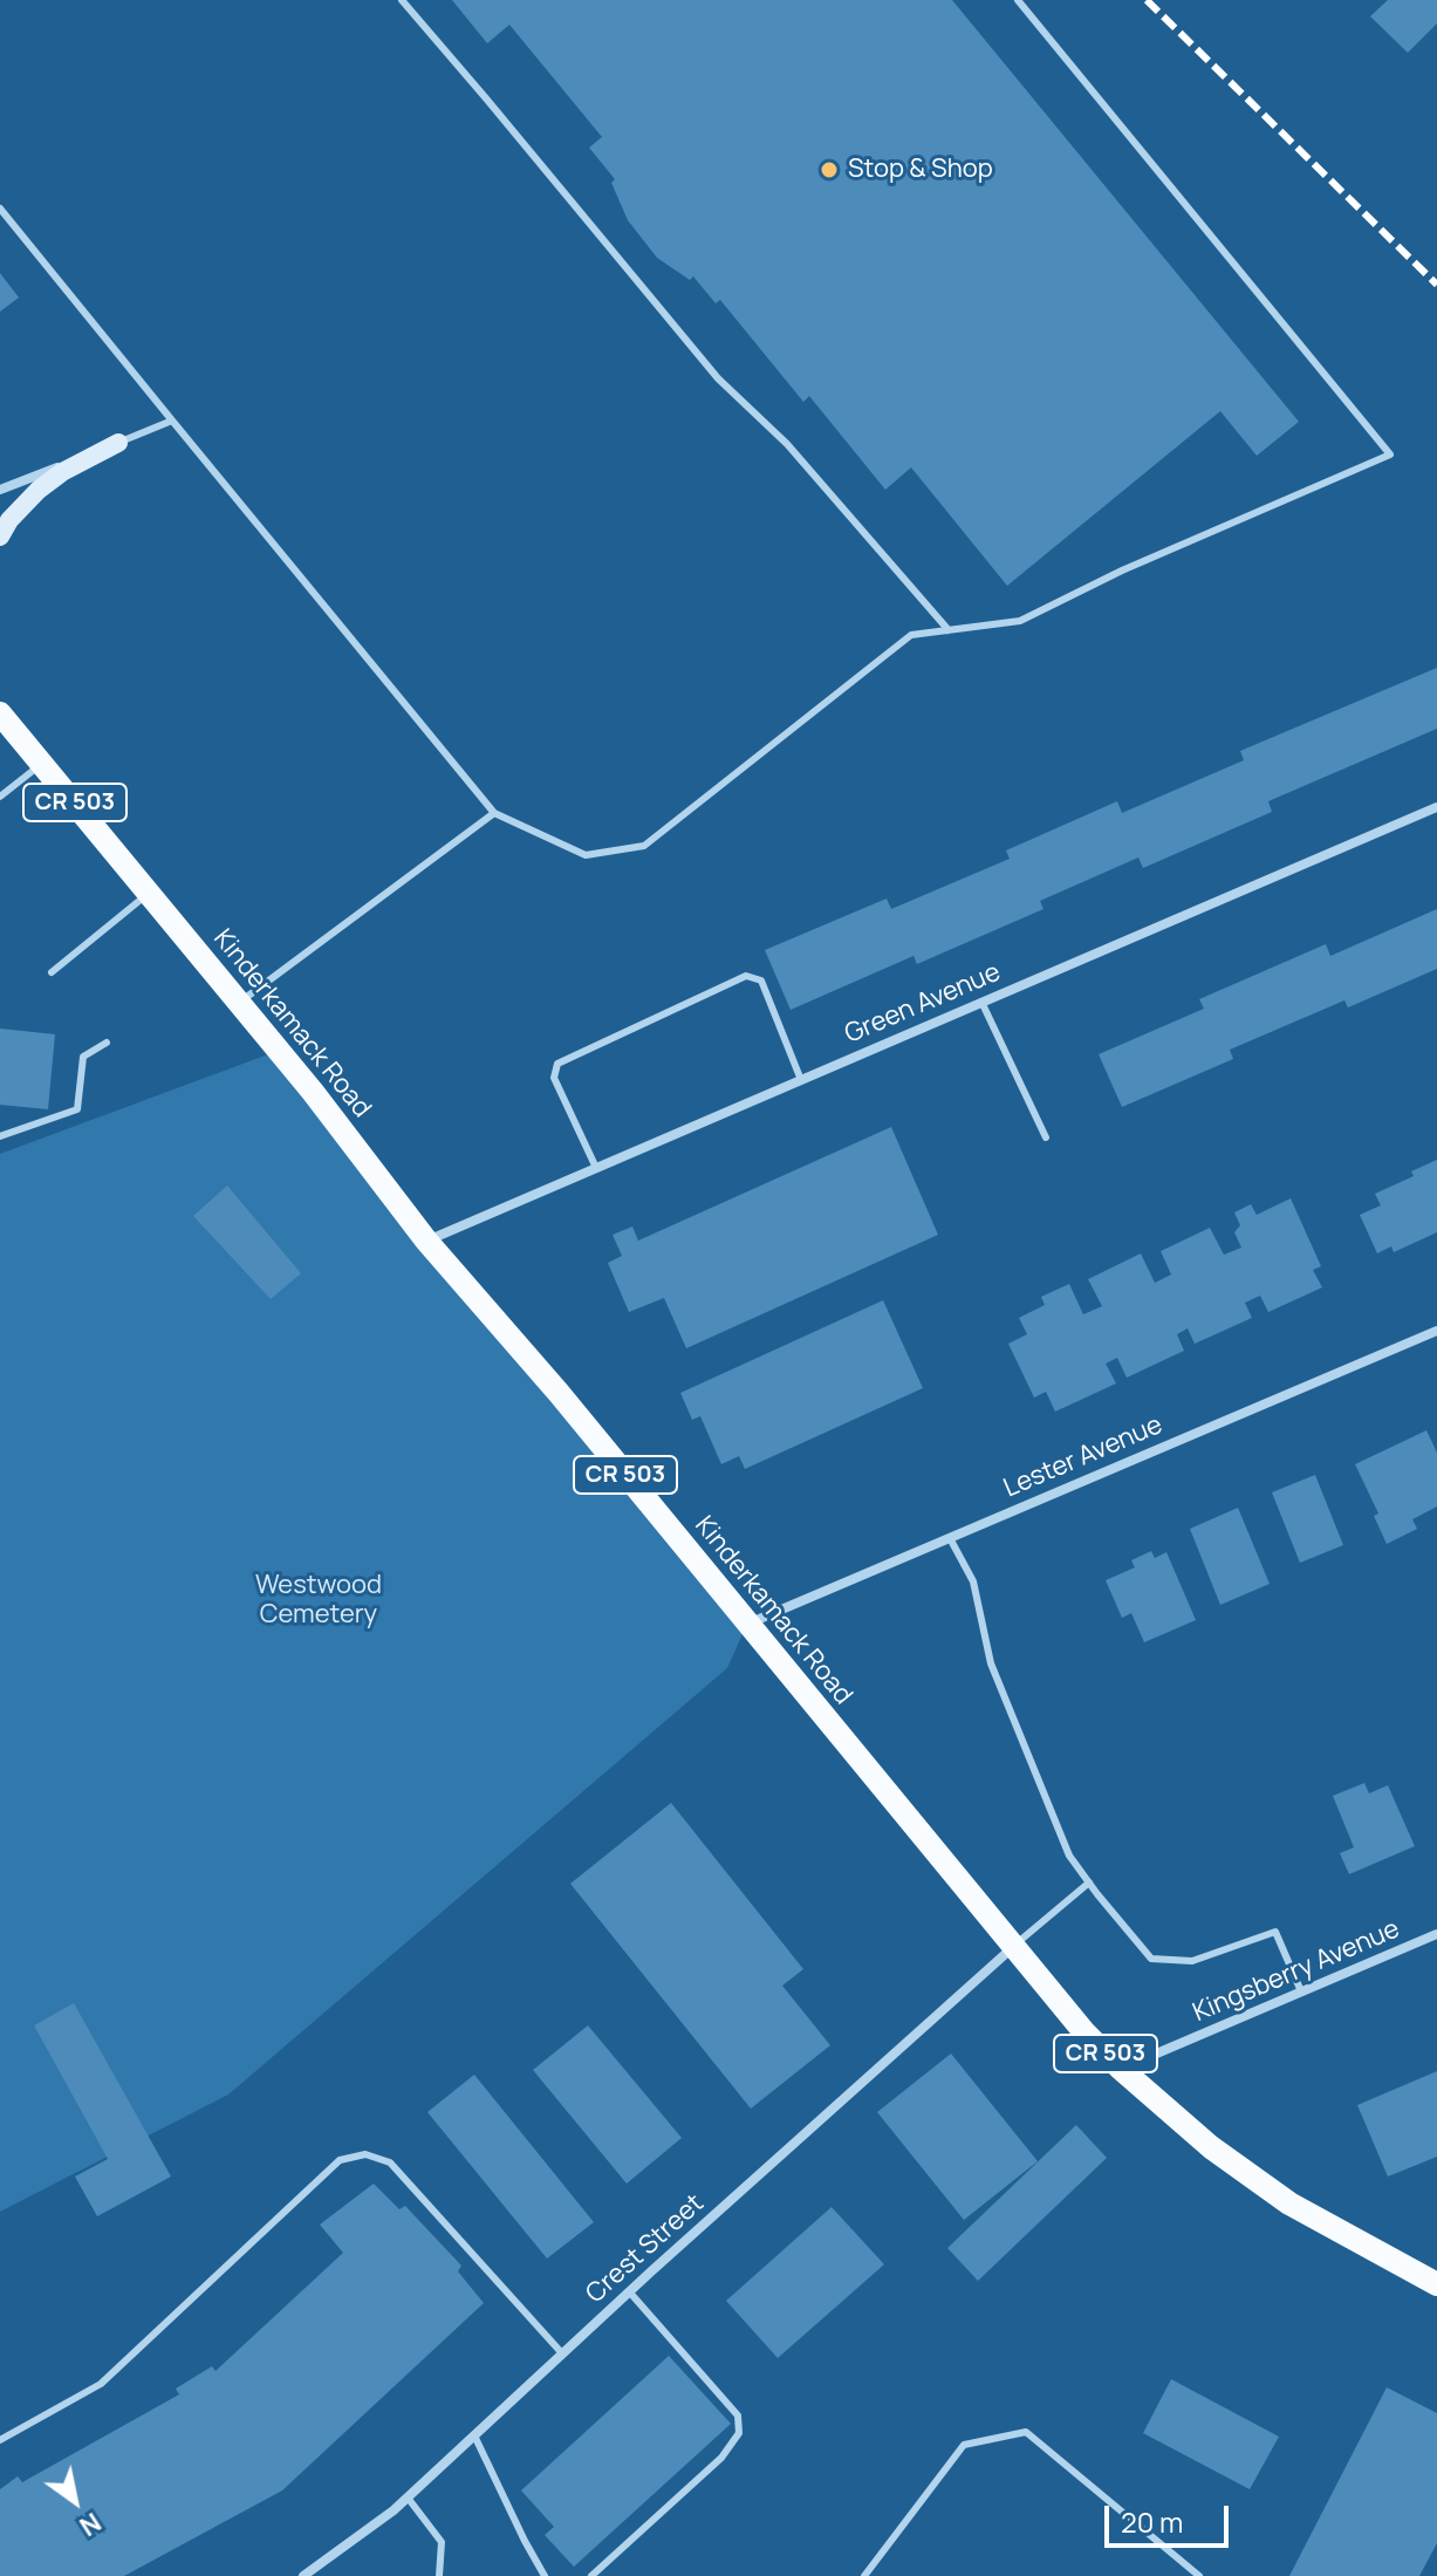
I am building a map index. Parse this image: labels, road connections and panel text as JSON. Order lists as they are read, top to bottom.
{
  "streets": {
    "main road": ["CR 503", "Kinderkamack Road"],
    "street": [
      "Green Avenue",
      "Lester Avenue",
      "Kingsberry Avenue",
      "Crest Street"
    ]
  },
  "crossings": [
    ["Green Avenue", "Kinderkamack Road"],
    ["Kinderkamack Road", "Lester Avenue"],
    ["Kinderkamack Road", "Kingsberry Avenue"],
    ["Kinderkamack Road", "Crest Street"]
  ],
  "parks": ["Westwood Cemetery"],
  "places": ["Stop & Shop"],
  "scale_bar": "20 m",
  "north": "bottom right"
}
